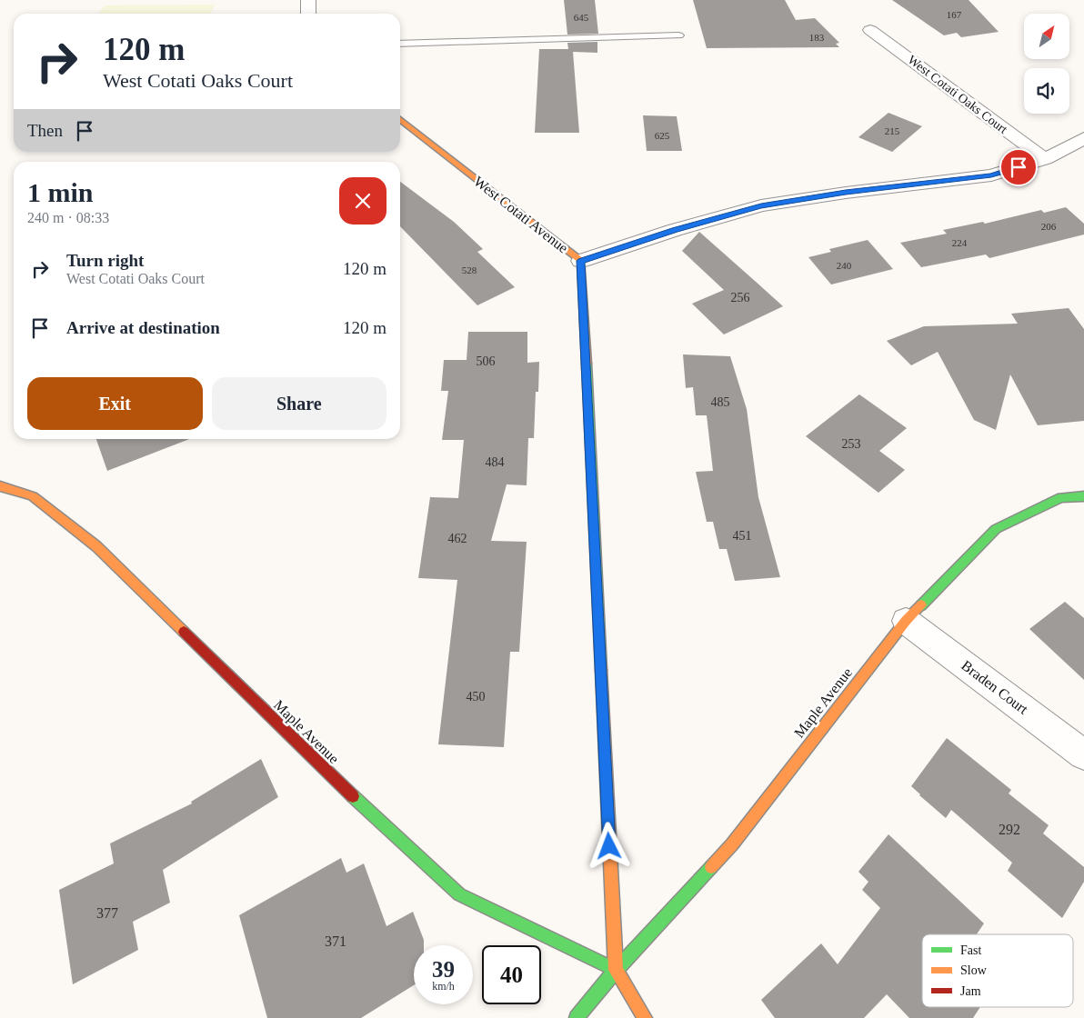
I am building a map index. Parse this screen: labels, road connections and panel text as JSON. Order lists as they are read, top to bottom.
{
  "streets": {
    "street": [
      "West Cotati Oaks Court",
      "West Cotati Avenue",
      "Braden Court",
      "Maple Avenue"
    ]
  },
  "crossings": [
    ["West Cotati Avenue", "Maple Avenue"],
    ["Braden Court", "Maple Avenue"]
  ],
  "house_numbers": [
    "167",
    "645",
    "183",
    "215",
    "625",
    "206",
    "224",
    "240",
    "528",
    "256",
    "506",
    "485",
    "253",
    "484",
    "451",
    "462",
    "450",
    "292",
    "377",
    "371"
  ],
  "legend": ["Fast", "Slow", "Jam"],
  "north": "top right",
  "page": {
    "turn": ["120 m", "West Cotati Oaks Court"],
    "then": "Then",
    "heading": ["1 min", "240 m · 08:33"],
    "list": [
      {
        "name": "Turn right",
        "note": "West Cotati Oaks Court",
        "value": "120 m"
      },
      {
        "name": "Arrive at destination",
        "value": "120 m"
      }
    ],
    "buttons": ["Exit", "Share"],
    "speed": "39 km/h",
    "limit": "40"
  }
}
